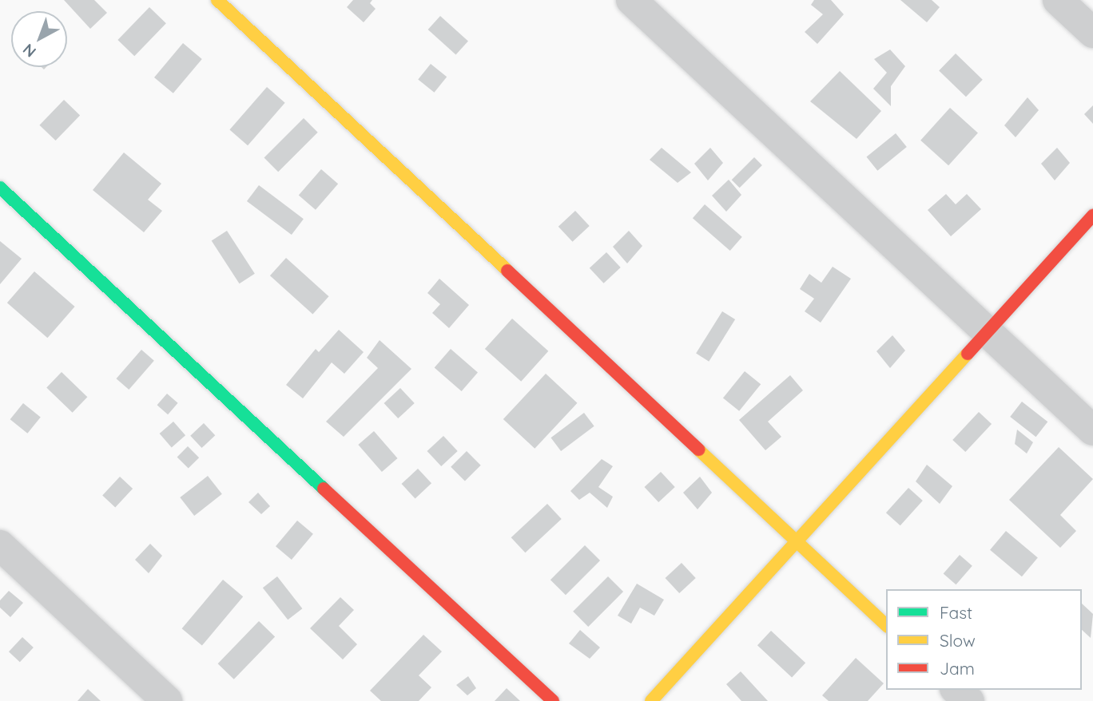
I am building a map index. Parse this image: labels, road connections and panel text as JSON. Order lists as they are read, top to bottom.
{
  "legend": ["Fast", "Slow", "Jam"],
  "north": "bottom left"
}
